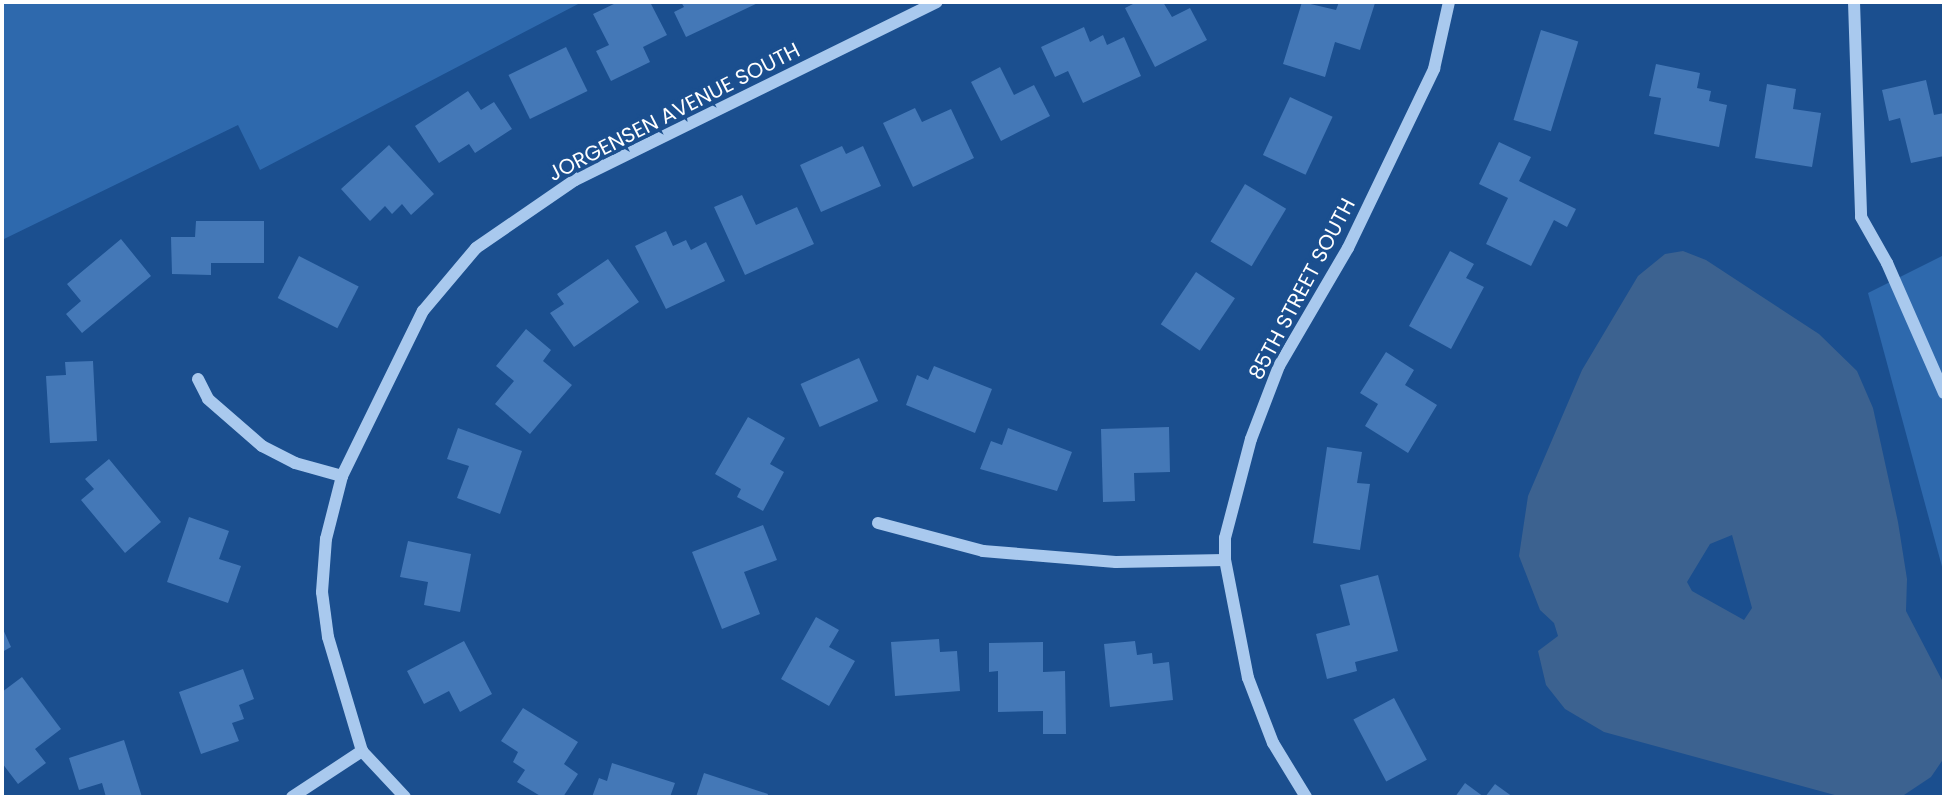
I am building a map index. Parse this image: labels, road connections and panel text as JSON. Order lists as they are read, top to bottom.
{
  "streets": {
    "street": ["JORGENSEN AVENUE SOUTH", "85TH STREET SOUTH"]
  }
}
